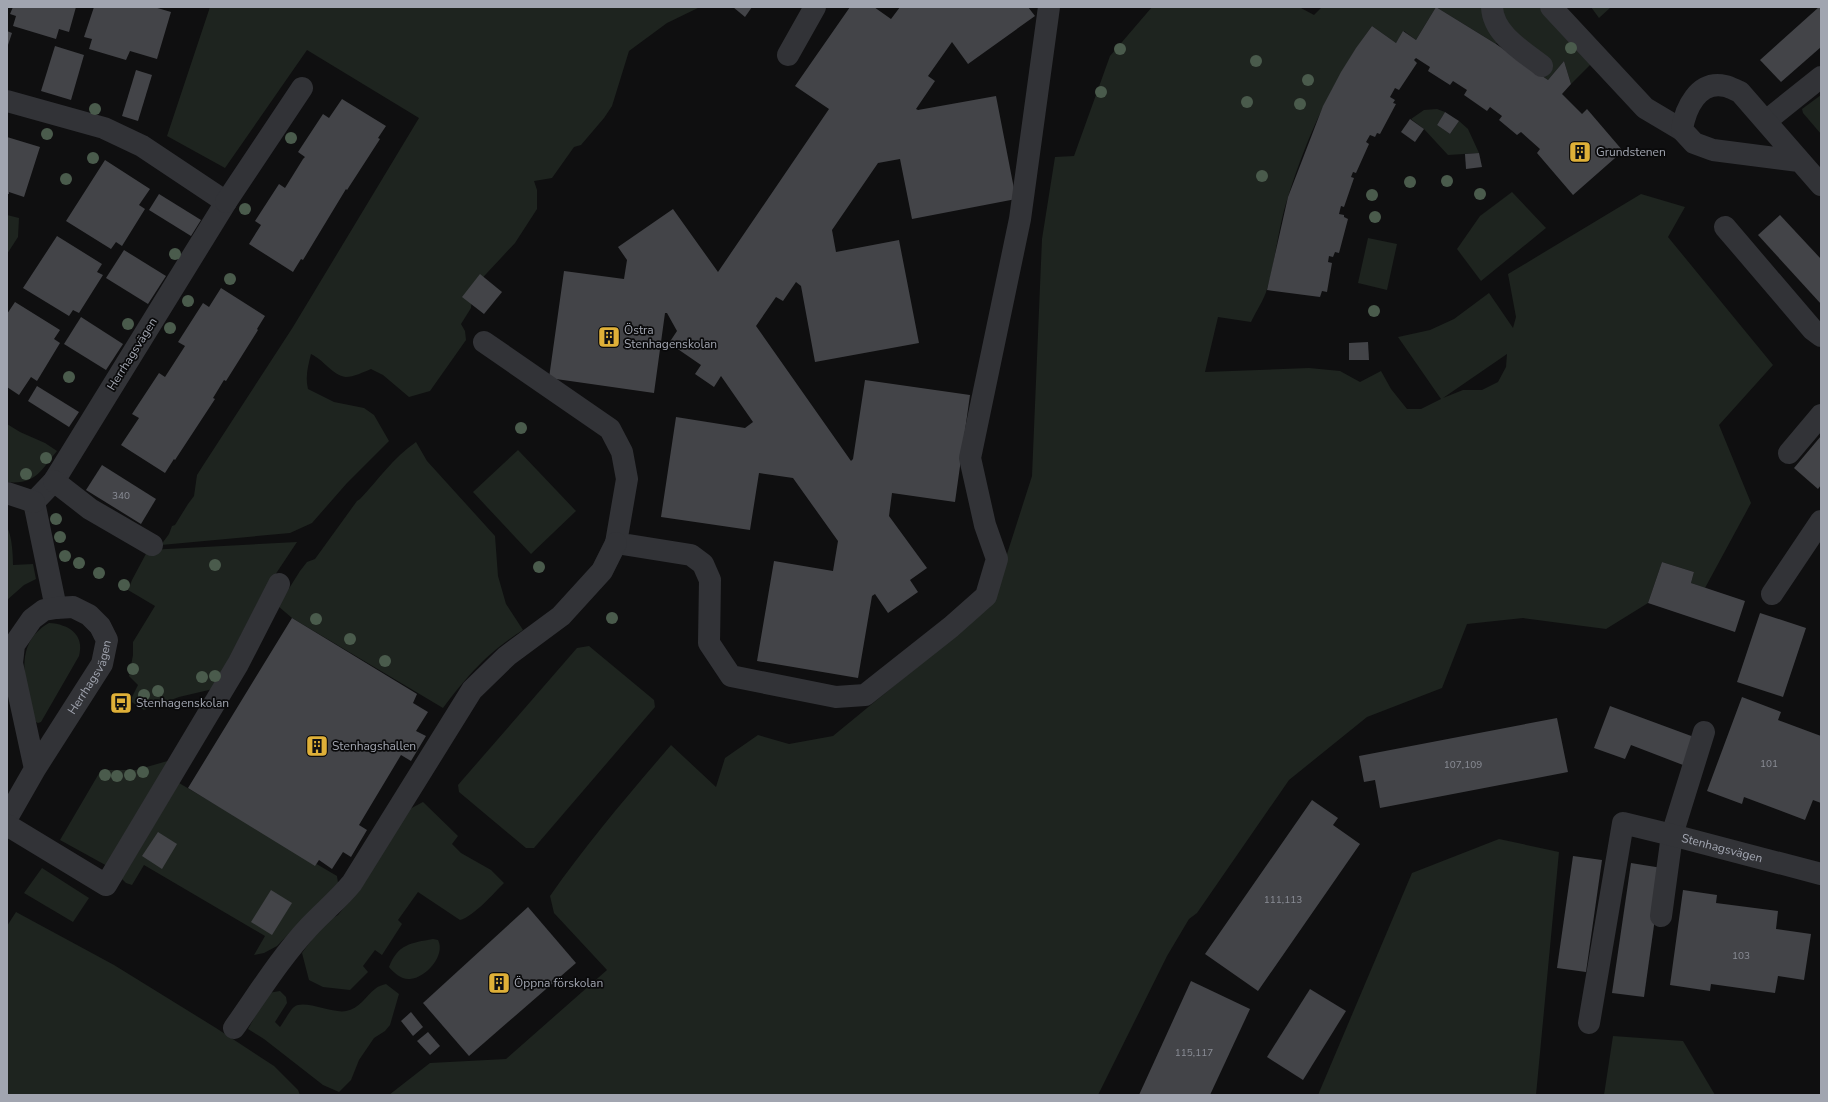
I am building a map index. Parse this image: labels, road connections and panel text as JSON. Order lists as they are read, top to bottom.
{
  "streets": {
    "street": ["Herrhagsvägen", "Stenhagsvägen"]
  },
  "places": {
    "building": [
      "Grundstenen",
      "Östra Stenhagenskolan",
      "Stenhagshallen",
      "Öppna förskolan"
    ],
    "bus stop": ["Stenhagenskolan"]
  },
  "house_numbers": [
    "340",
    "101",
    "107,109",
    "111,113",
    "103",
    "115,117"
  ]
}
